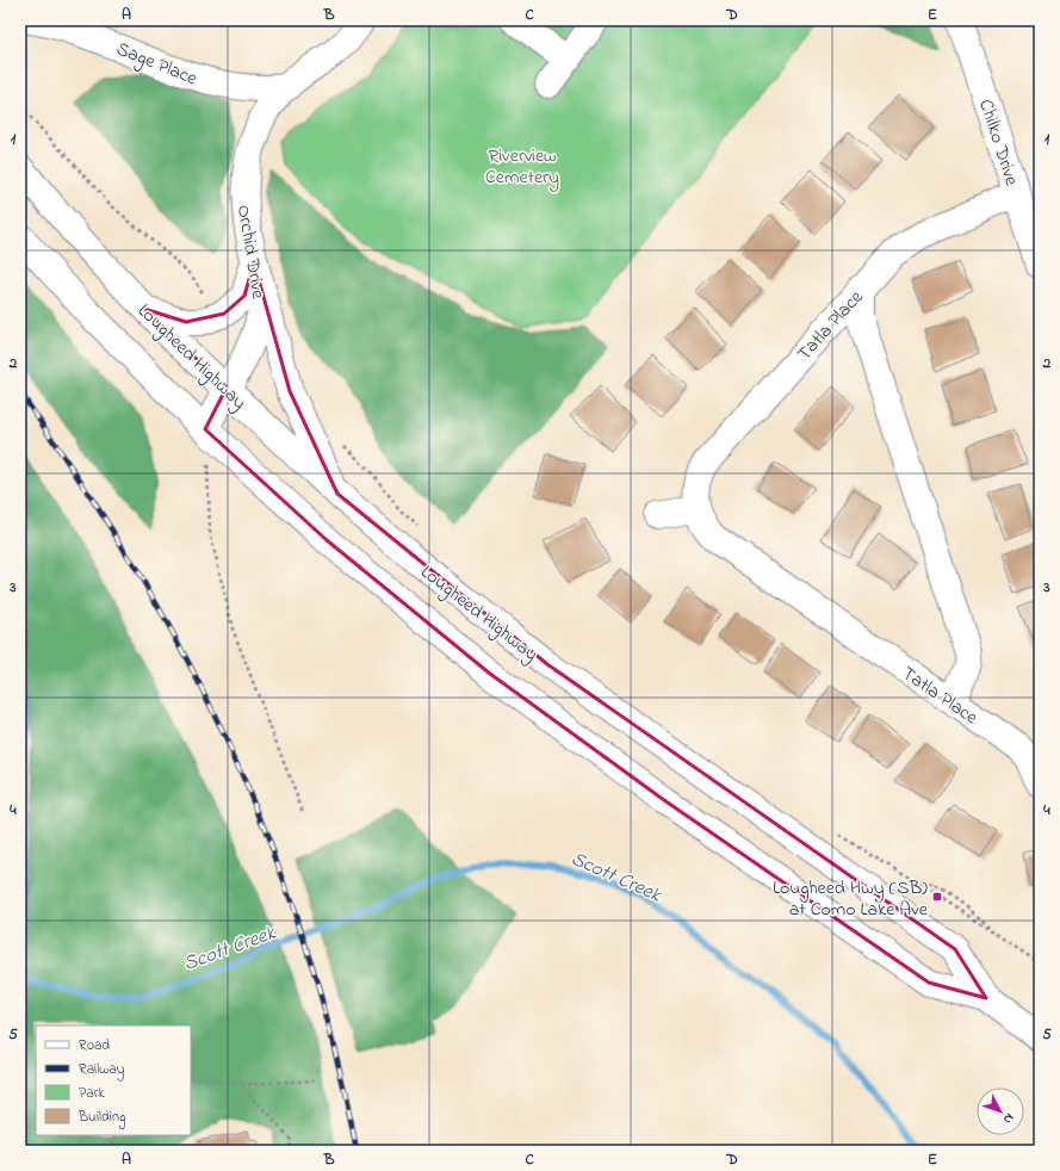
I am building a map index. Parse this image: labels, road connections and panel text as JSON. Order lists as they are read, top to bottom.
{
  "streets": {
    "main road": [
      "Sage Place",
      "Chilko Drive",
      "Orchid Drive",
      "Tatla Place",
      "Lougheed Highway"
    ]
  },
  "crossings": [
    ["Sage Place", "Orchid Drive"],
    ["Chilko Drive", "Tatla Place"],
    ["Orchid Drive", "Lougheed Highway"]
  ],
  "water": ["Scott Creek"],
  "parks": ["Riverview Cemetery"],
  "places": {
    "transit": ["Lougheed Hwy (SB) at Como Lake Ave"]
  },
  "legend": [
    "Road",
    "Railway",
    "Park",
    "Building"
  ],
  "north": "bottom right",
  "grid": {
    "columns": [
      "A",
      "B",
      "C",
      "D",
      "E"
    ],
    "rows": [
      "1",
      "2",
      "3",
      "4",
      "5"
    ]
  }
}
